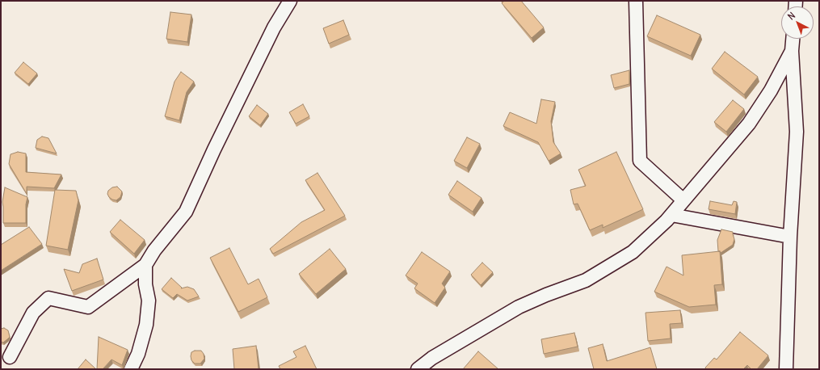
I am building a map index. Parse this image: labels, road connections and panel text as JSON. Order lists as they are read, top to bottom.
{
  "north": "top left"
}
